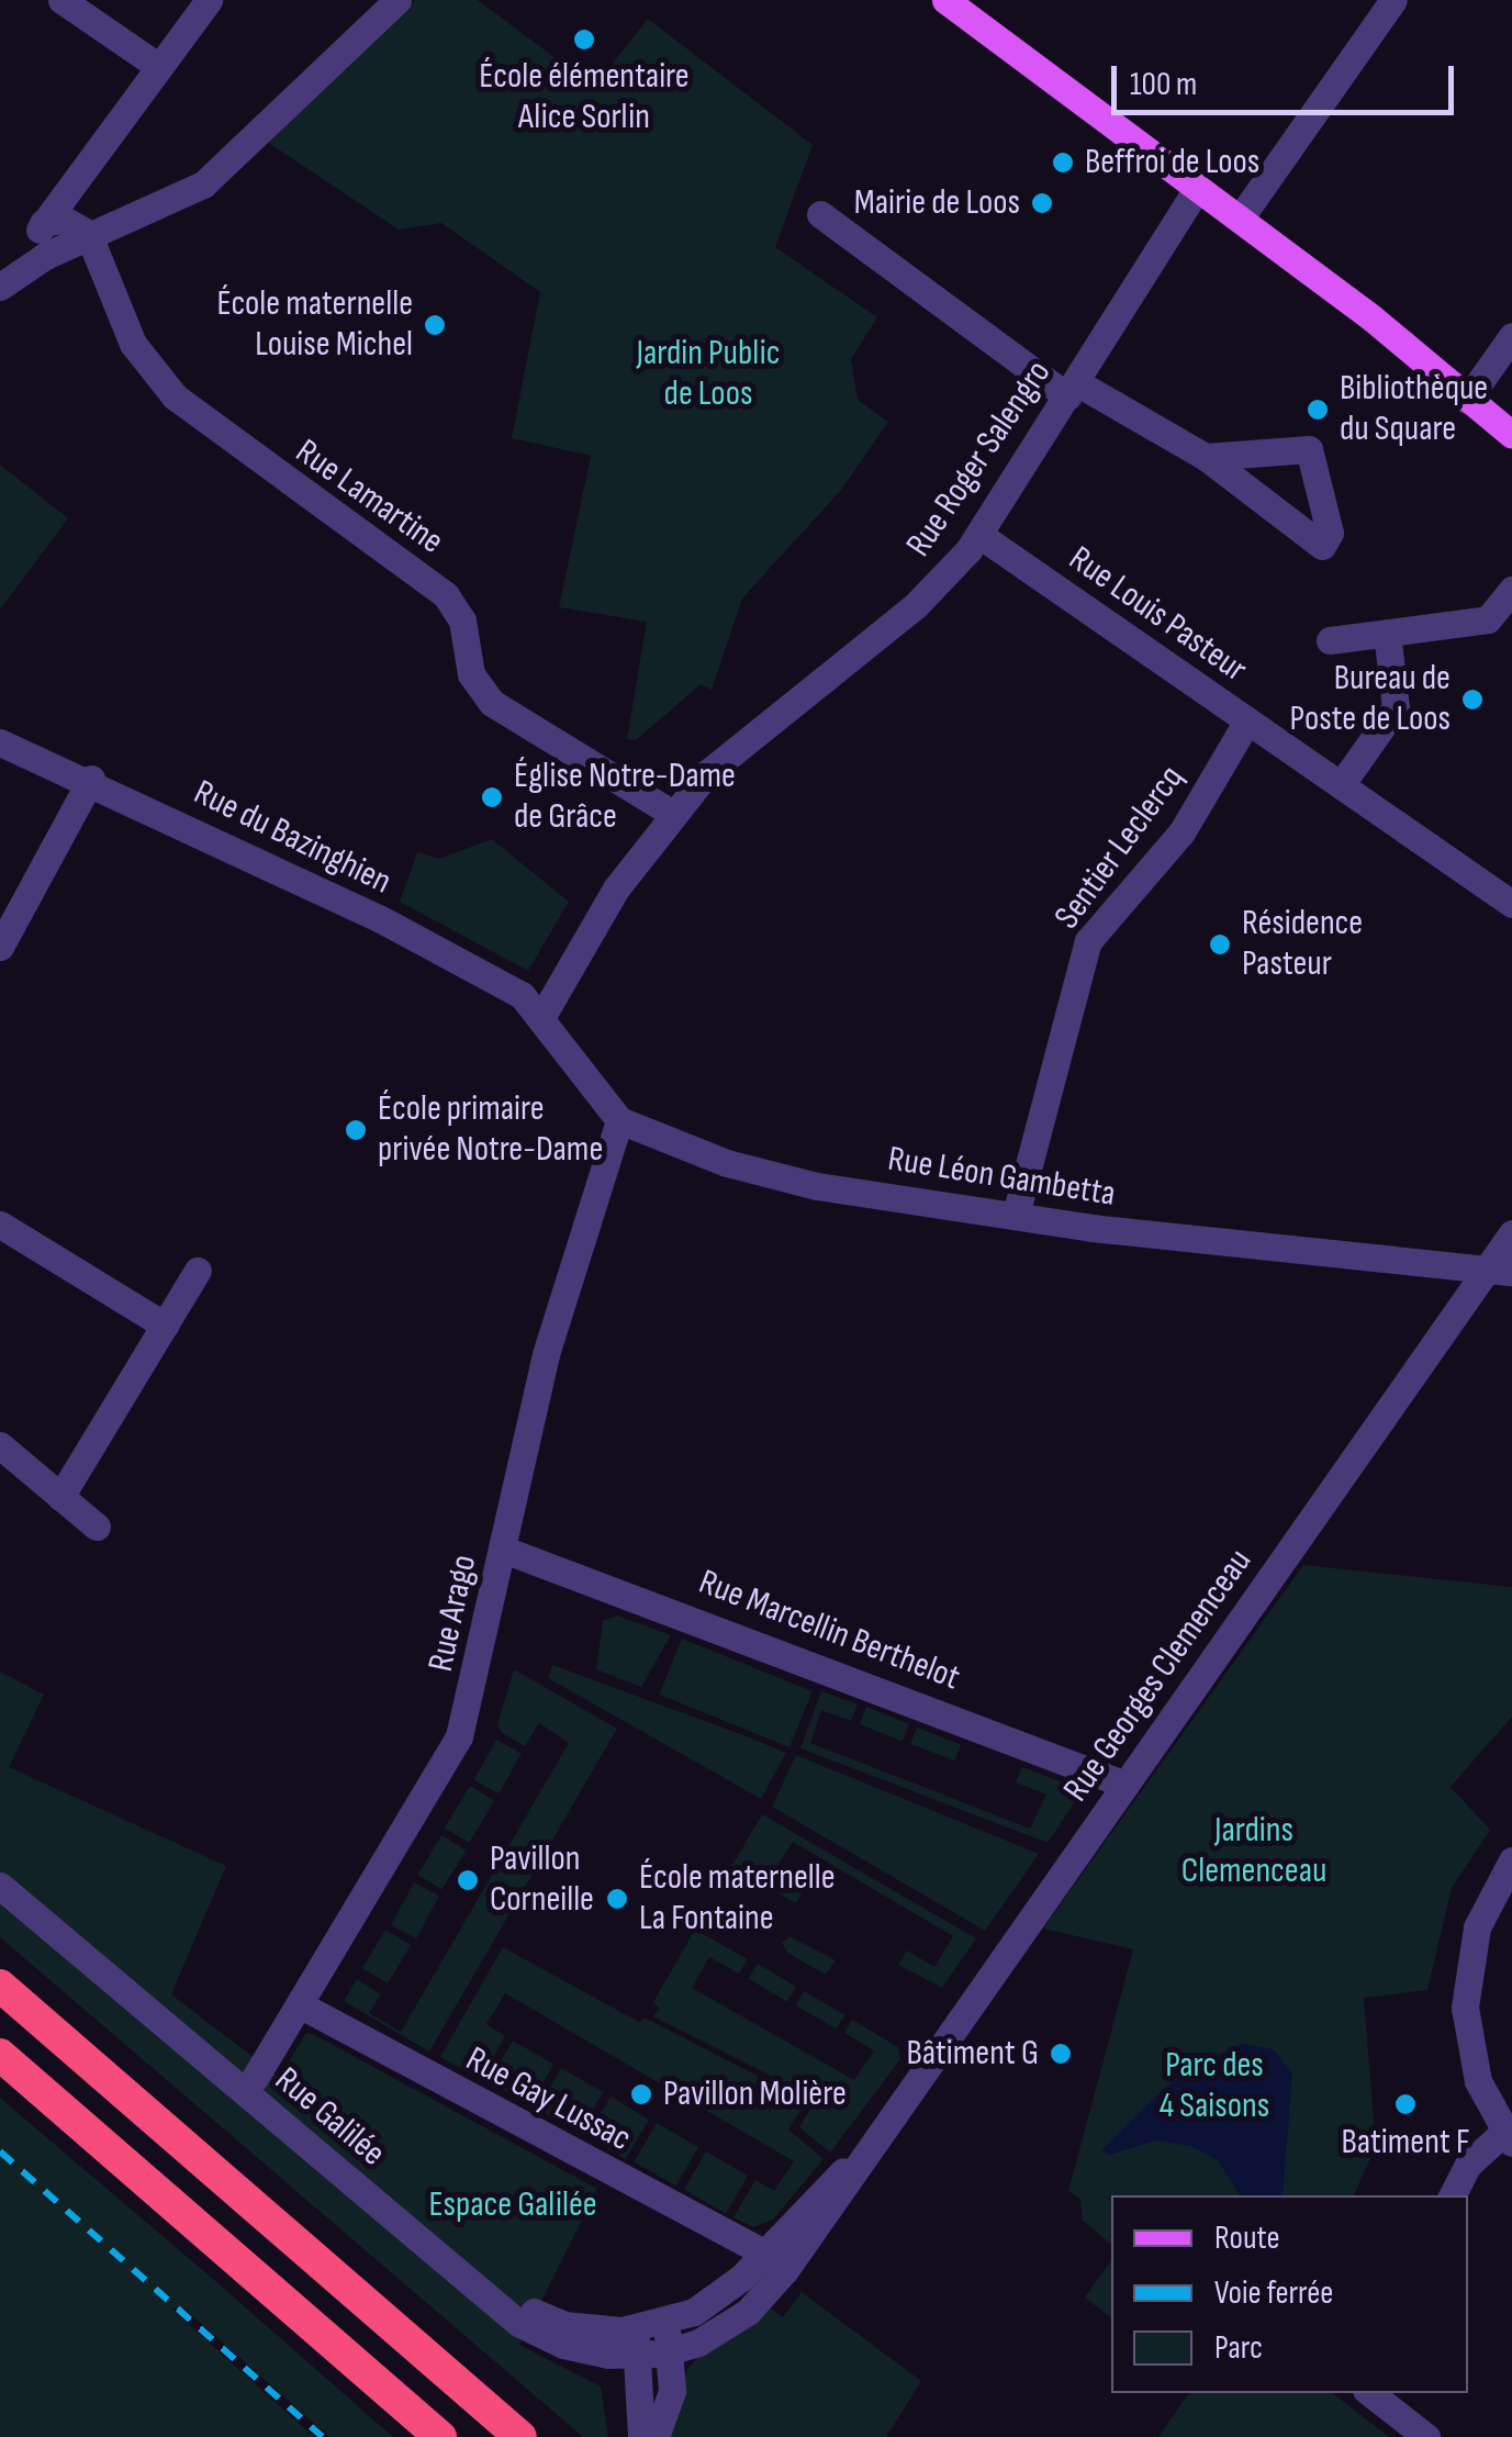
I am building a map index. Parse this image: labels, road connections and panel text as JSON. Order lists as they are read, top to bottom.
{
  "streets": {
    "street": [
      "Rue Roger Salengro",
      "Rue Lamartine",
      "Rue Louis Pasteur",
      "Rue du Bazinghien",
      "Sentier Leclercq",
      "Rue Léon Gambetta",
      "Rue Arago",
      "Rue Marcellin Berthelot",
      "Rue Georges Clemenceau",
      "Rue Gay Lussac",
      "Rue Galilée"
    ]
  },
  "crossings": [
    ["Rue Roger Salengro", "Rue Lamartine"],
    ["Rue Roger Salengro", "Rue Louis Pasteur"],
    ["Rue Roger Salengro", "Rue du Bazinghien"],
    ["Rue Louis Pasteur", "Sentier Leclercq"],
    ["Sentier Leclercq", "Rue Léon Gambetta"],
    ["Rue Léon Gambetta", "Rue Arago"],
    ["Rue Léon Gambetta", "Rue Georges Clemenceau"],
    ["Rue Arago", "Rue Marcellin Berthelot"],
    ["Rue Arago", "Rue Gay Lussac"],
    ["Rue Arago", "Rue Galilée"],
    ["Rue Marcellin Berthelot", "Rue Georges Clemenceau"],
    ["Rue Georges Clemenceau", "Rue Gay Lussac"],
    ["Rue Georges Clemenceau", "Rue Galilée"]
  ],
  "parks": [
    "Jardin Public de Loos",
    "Jardins Clemenceau",
    "Parc des 4 Saisons",
    "Espace Galilée"
  ],
  "places": [
    "École élémentaire Alice Sorlin",
    "Beffroi de Loos",
    "Mairie de Loos",
    "École maternelle Louise Michel",
    "Bibliothèque du Square",
    "Bureau de Poste de Loos",
    "Église Notre-Dame de Grâce",
    "Résidence Pasteur",
    "École primaire privée Notre-Dame",
    "Pavillon Corneille",
    "École maternelle La Fontaine",
    "Bâtiment G",
    "Pavillon Molière",
    "Batiment F"
  ],
  "legend": ["Route", "Voie ferrée", "Parc"],
  "scale_bar": "100 m"
}
